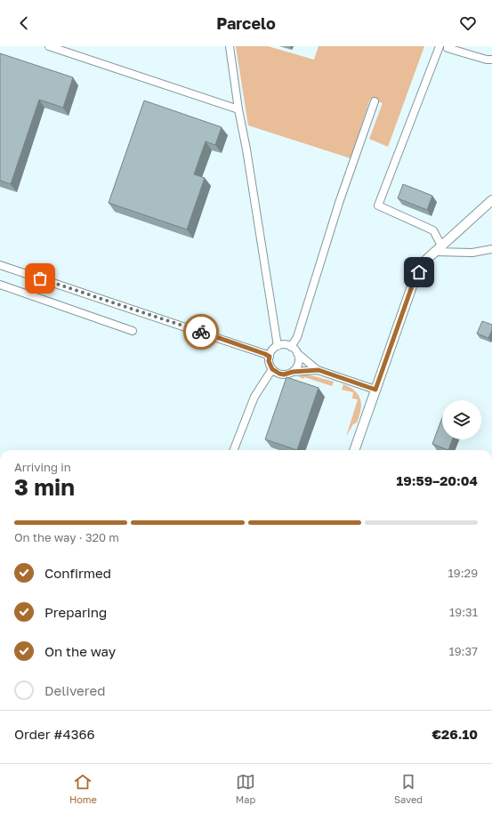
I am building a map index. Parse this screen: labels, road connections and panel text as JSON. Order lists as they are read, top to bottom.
{
  "page": {
    "header": "Parcelo",
    "heading": ["3 min", "Arriving in", "19:59–20:04"],
    "panel": ["Order #4366", "€26.10"],
    "bar": "On the way · 320 m",
    "list": [
      ["Confirmed", "19:29"],
      ["Preparing", "19:31"],
      ["On the way", "19:37"],
      "Delivered"
    ],
    "tabs": ["Home", "Map", "Saved"]
  }
}
